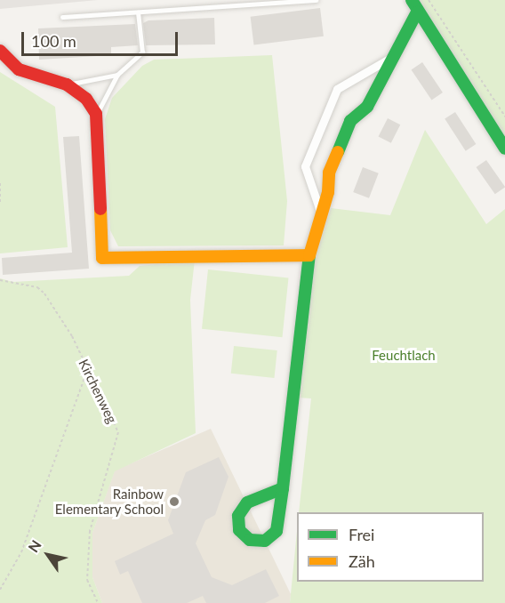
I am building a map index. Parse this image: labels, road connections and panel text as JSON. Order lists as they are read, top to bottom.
{
  "streets": {
    "path": ["Kirchenweg"]
  },
  "parks": ["Feuchtlach"],
  "places": ["Rainbow Elementary School"],
  "legend": ["Frei", "Zäh"],
  "scale_bar": "100 m",
  "north": "top left"
}
